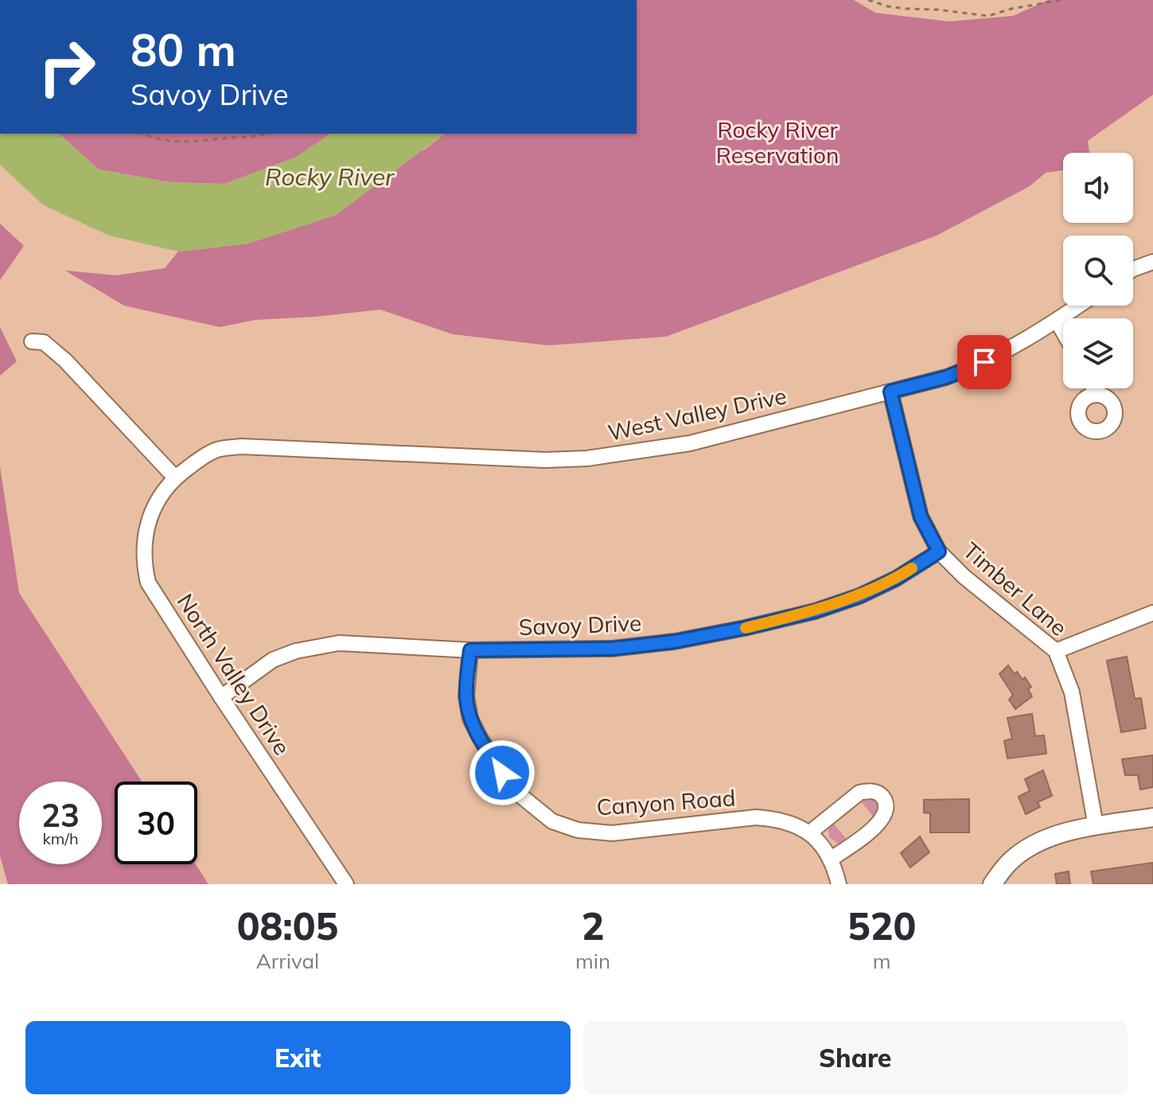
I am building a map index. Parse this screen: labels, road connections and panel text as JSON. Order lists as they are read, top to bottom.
{
  "streets": {
    "street": [
      "West Valley Drive",
      "Timber Lane",
      "Savoy Drive",
      "North Valley Drive",
      "Canyon Road"
    ]
  },
  "crossings": [
    ["West Valley Drive", "Timber Lane"],
    ["West Valley Drive", "North Valley Drive"],
    ["Timber Lane", "Savoy Drive"],
    ["Savoy Drive", "North Valley Drive"],
    ["Savoy Drive", "Canyon Road"]
  ],
  "water": ["Rocky River"],
  "parks": ["Rocky River Reservation"],
  "page": {
    "turn": ["80 m", "Savoy Drive"],
    "speed": "23 km/h",
    "limit": "30",
    "eta": [
      "08:05",
      "Arrival",
      "2",
      "min",
      "520",
      "m"
    ],
    "buttons": ["Exit", "Share"]
  }
}
